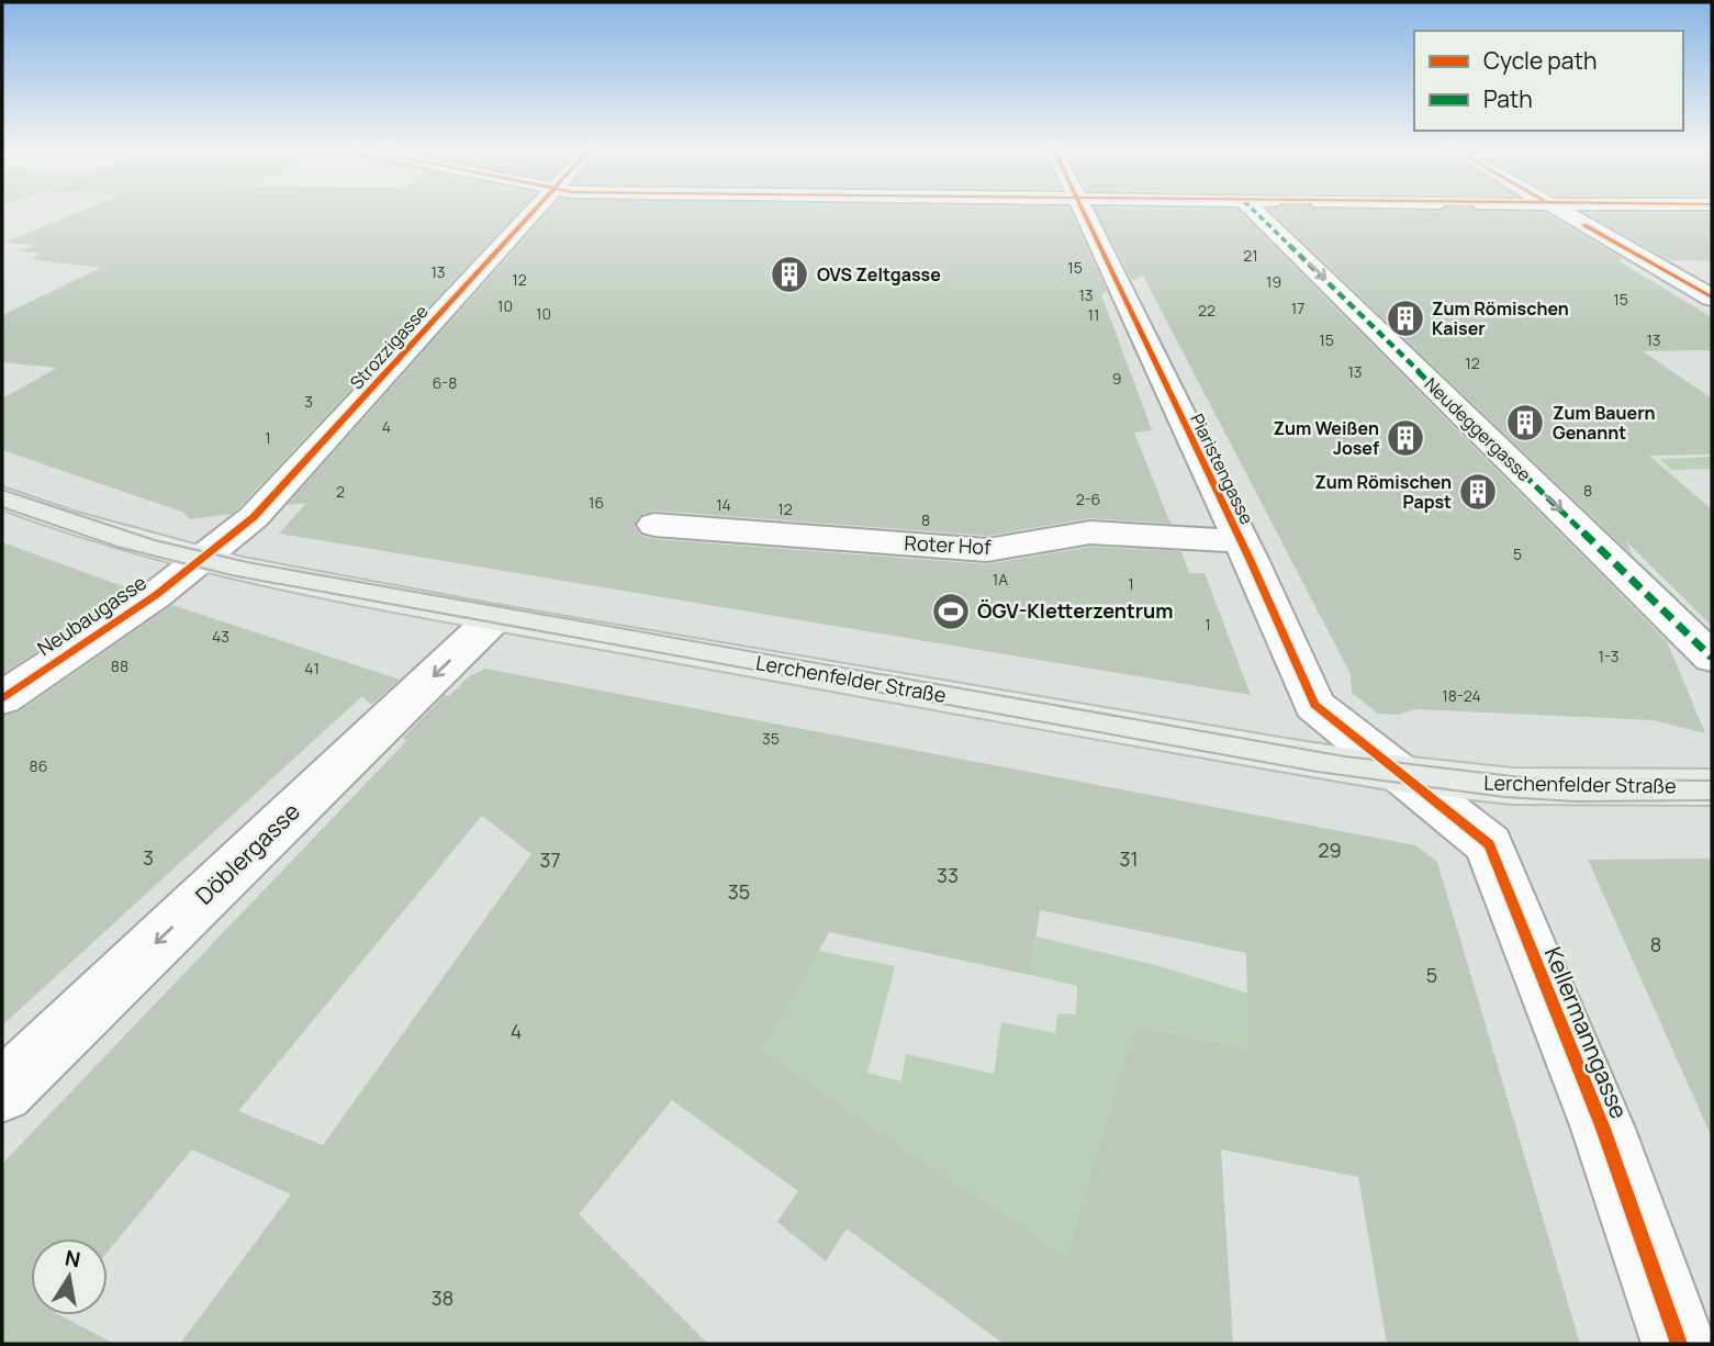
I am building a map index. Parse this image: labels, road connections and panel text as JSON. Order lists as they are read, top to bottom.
{
  "streets": {
    "main road": ["Lerchenfelder Straße"],
    "street": [
      "Strozzigasse",
      "Neudeggergasse",
      "Piaristengasse",
      "Roter Hof",
      "Neubaugasse",
      "Döblergasse",
      "Kellermanngasse"
    ]
  },
  "crossings": [
    ["Strozzigasse", "Neubaugasse"],
    ["Strozzigasse", "Lerchenfelder Straße"],
    ["Piaristengasse", "Roter Hof"],
    ["Piaristengasse", "Lerchenfelder Straße"],
    ["Piaristengasse", "Kellermanngasse"],
    ["Neubaugasse", "Lerchenfelder Straße"],
    ["Lerchenfelder Straße", "Döblergasse"],
    ["Lerchenfelder Straße", "Kellermanngasse"]
  ],
  "one_way": ["Neudeggergasse", "Döblergasse"],
  "places": {
    "building": [
      "OVS Zeltgasse",
      "Zum Römischen Kaiser",
      "Zum Bauern Genannt",
      "Zum Weißen Josef",
      "Zum Römischen Papst"
    ],
    "sports": ["ÖGV-Kletterzentrum"]
  },
  "house_numbers": [
    "21",
    "15",
    "13",
    "12",
    "19",
    "13",
    "15",
    "10",
    "17",
    "22",
    "10",
    "11",
    "15",
    "13",
    "12",
    "13",
    "9",
    "6-8",
    "3",
    "4",
    "1",
    "8",
    "2",
    "2-6",
    "16",
    "14",
    "12",
    "8",
    "5",
    "1A",
    "1",
    "1",
    "43",
    "1-3",
    "88",
    "41",
    "18-24",
    "35",
    "86",
    "29",
    "3",
    "31",
    "37",
    "33",
    "35",
    "8",
    "5",
    "4",
    "38"
  ],
  "legend": ["Cycle path", "Path"],
  "north": "top"
}
